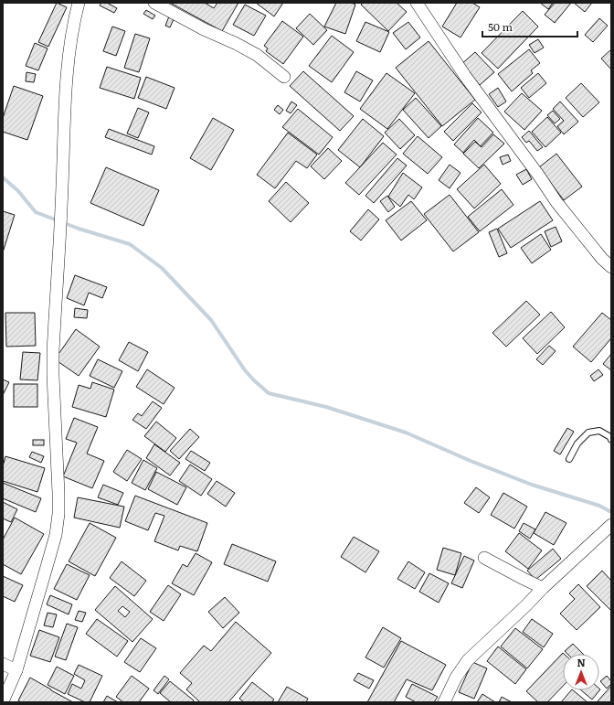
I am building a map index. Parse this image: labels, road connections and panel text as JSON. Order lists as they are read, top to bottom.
{
  "scale_bar": "50 m",
  "north": "top"
}
